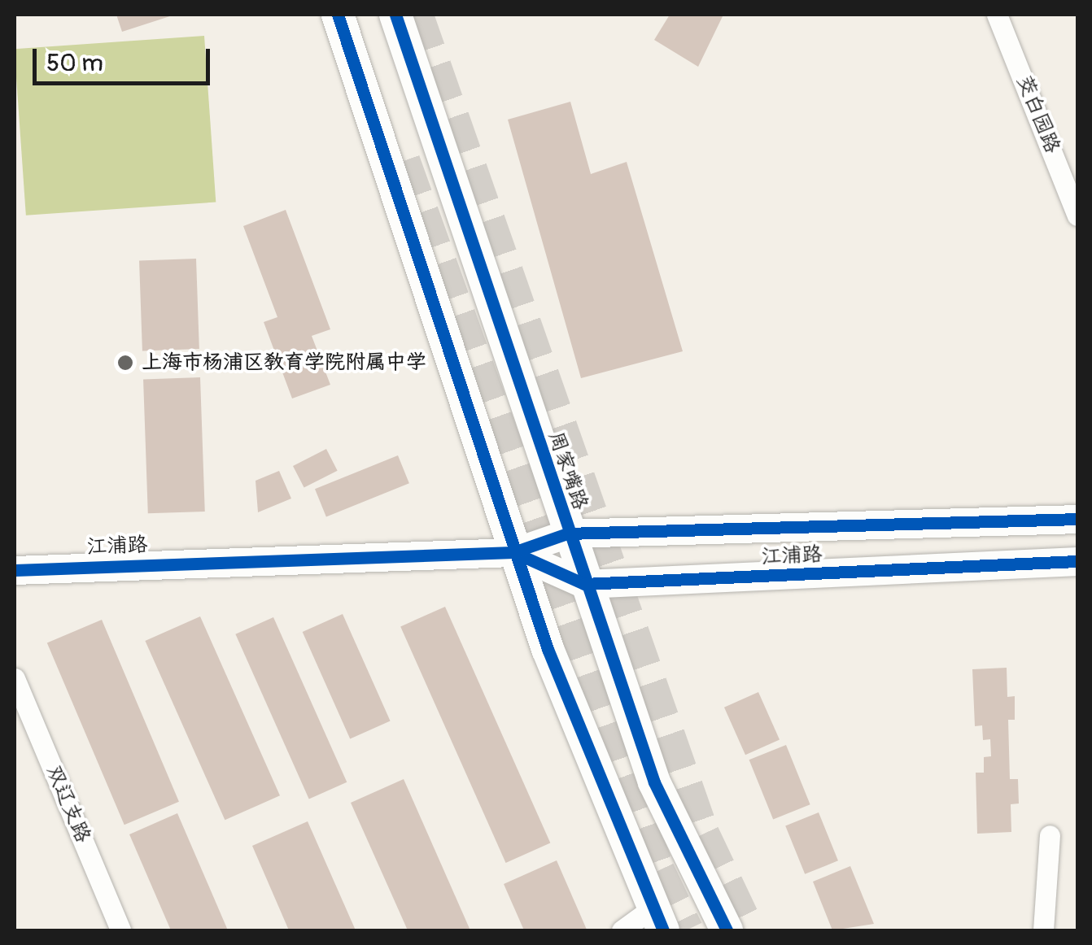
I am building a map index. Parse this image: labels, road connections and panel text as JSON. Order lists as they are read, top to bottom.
{
  "streets": {
    "main road": ["周家嘴路", "江浦路"],
    "street": ["茭白园路", "双辽支路"]
  },
  "crossings": [
    ["周家嘴路", "江浦路"]
  ],
  "places": ["上海市杨浦区教育学院附属中学"],
  "scale_bar": "50 m"
}
